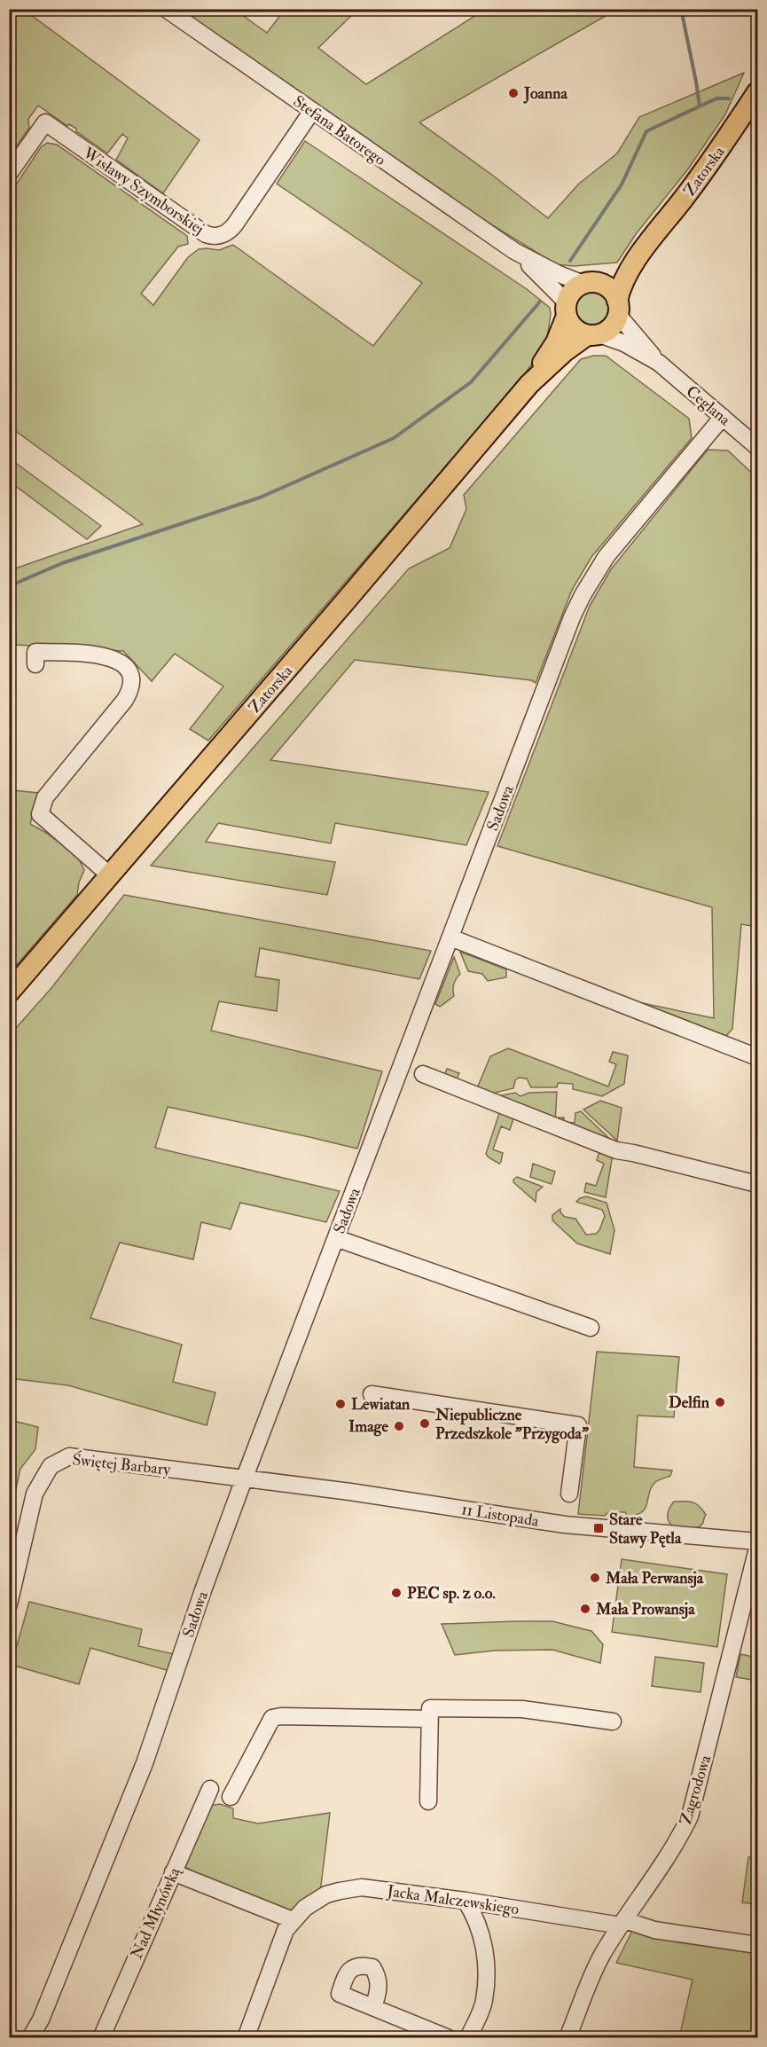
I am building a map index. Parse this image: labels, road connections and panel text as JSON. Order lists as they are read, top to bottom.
{
  "streets": {
    "main road": ["Zatorska"],
    "street": [
      "Stefana Batorego",
      "Wisławy Szymborskiej",
      "Ceglana",
      "Sadowa",
      "Świętej Barbary",
      "11 Listopada",
      "Zagrodowa",
      "Jacka Malczewskiego",
      "Nad Młynówką"
    ]
  },
  "crossings": [
    ["Stefana Batorego", "Zatorska"],
    ["Stefana Batorego", "Wisławy Szymborskiej"],
    ["Stefana Batorego", "Ceglana"],
    ["Zatorska", "Ceglana"],
    ["Ceglana", "Sadowa"],
    ["Sadowa", "Świętej Barbary"],
    ["Sadowa", "11 Listopada"],
    ["Świętej Barbary", "11 Listopada"],
    ["Zagrodowa", "Jacka Malczewskiego"]
  ],
  "places": {
    "other": [
      "Joanna",
      "Delfin",
      "Lewiatan",
      "Niepubliczne Przedszkole \"Przygoda\"",
      "Image",
      "Mała Perwansja",
      "PEC sp. z o.o.",
      "Mała Prowansja"
    ],
    "transit": ["Stare Stawy Pętla"]
  }
}
